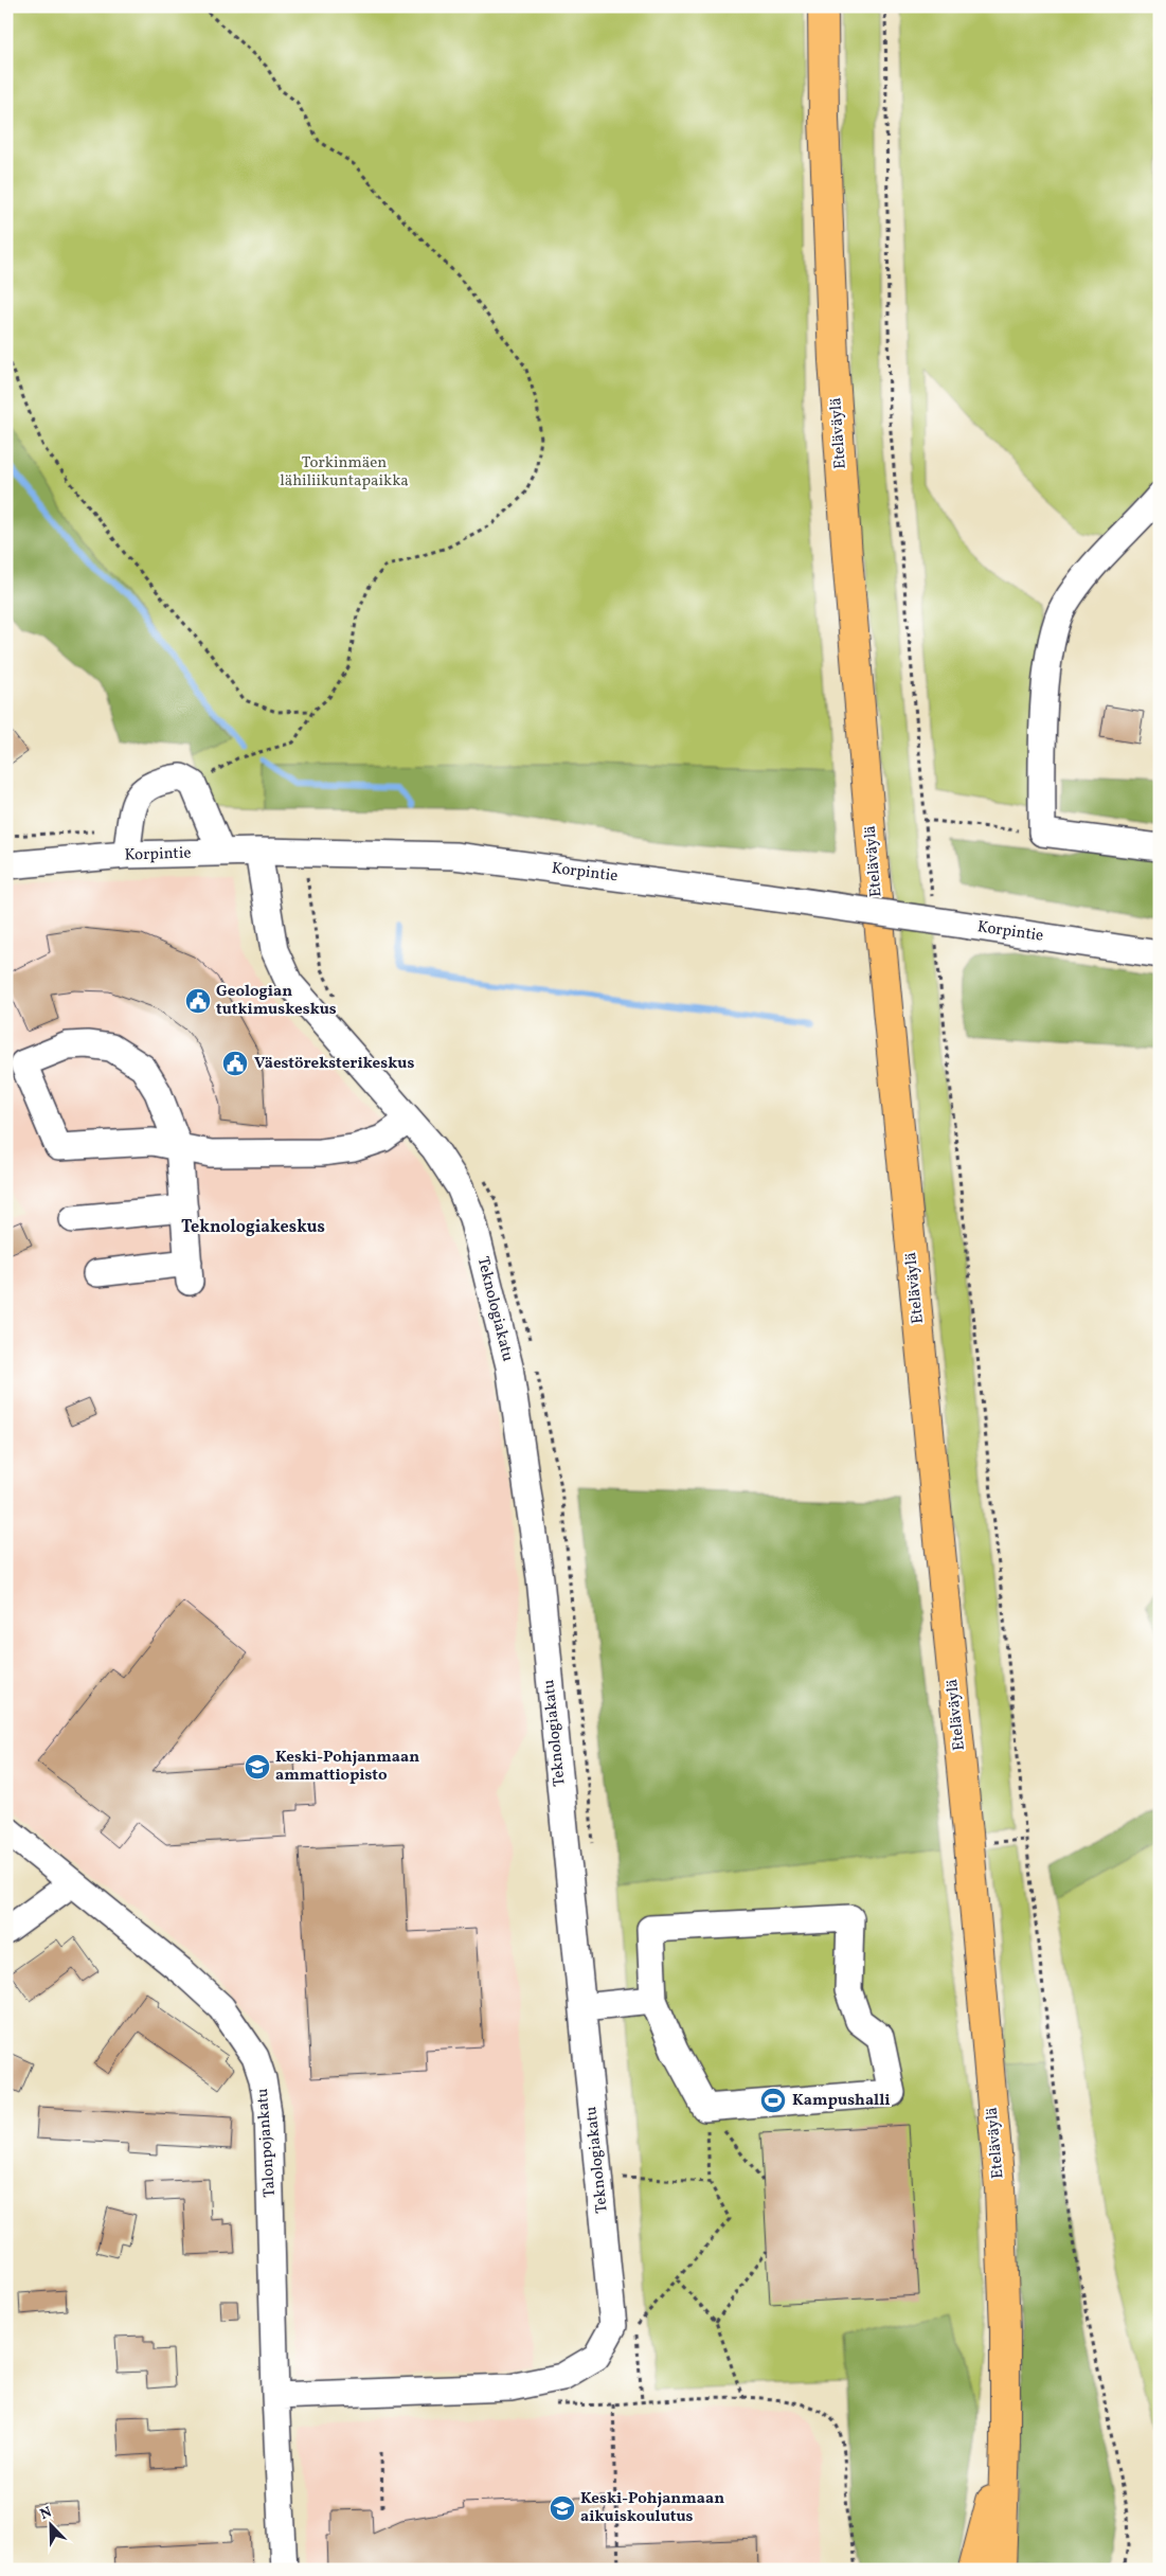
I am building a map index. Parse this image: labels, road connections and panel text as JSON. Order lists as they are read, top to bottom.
{
  "streets": {
    "highway": ["Eteläväylä"],
    "street": ["Korpintie", "Teknologiakatu", "Talonpojankatu"]
  },
  "crossings": [
    ["Korpintie", "Teknologiakatu"],
    ["Teknologiakatu", "Talonpojankatu"]
  ],
  "districts": ["Teknologiakeskus"],
  "parks": ["Torkinmäen lähiliikuntapaikka"],
  "places": {
    "public building": ["Geologian tutkimuskeskus", "Väestöreksterikeskus"],
    "school or university": ["Keski-Pohjanmaan ammattiopisto", "Keski-Pohjanmaan aikuiskoulutus"],
    "sports": ["Kampushalli"]
  },
  "north": "top left"
}
